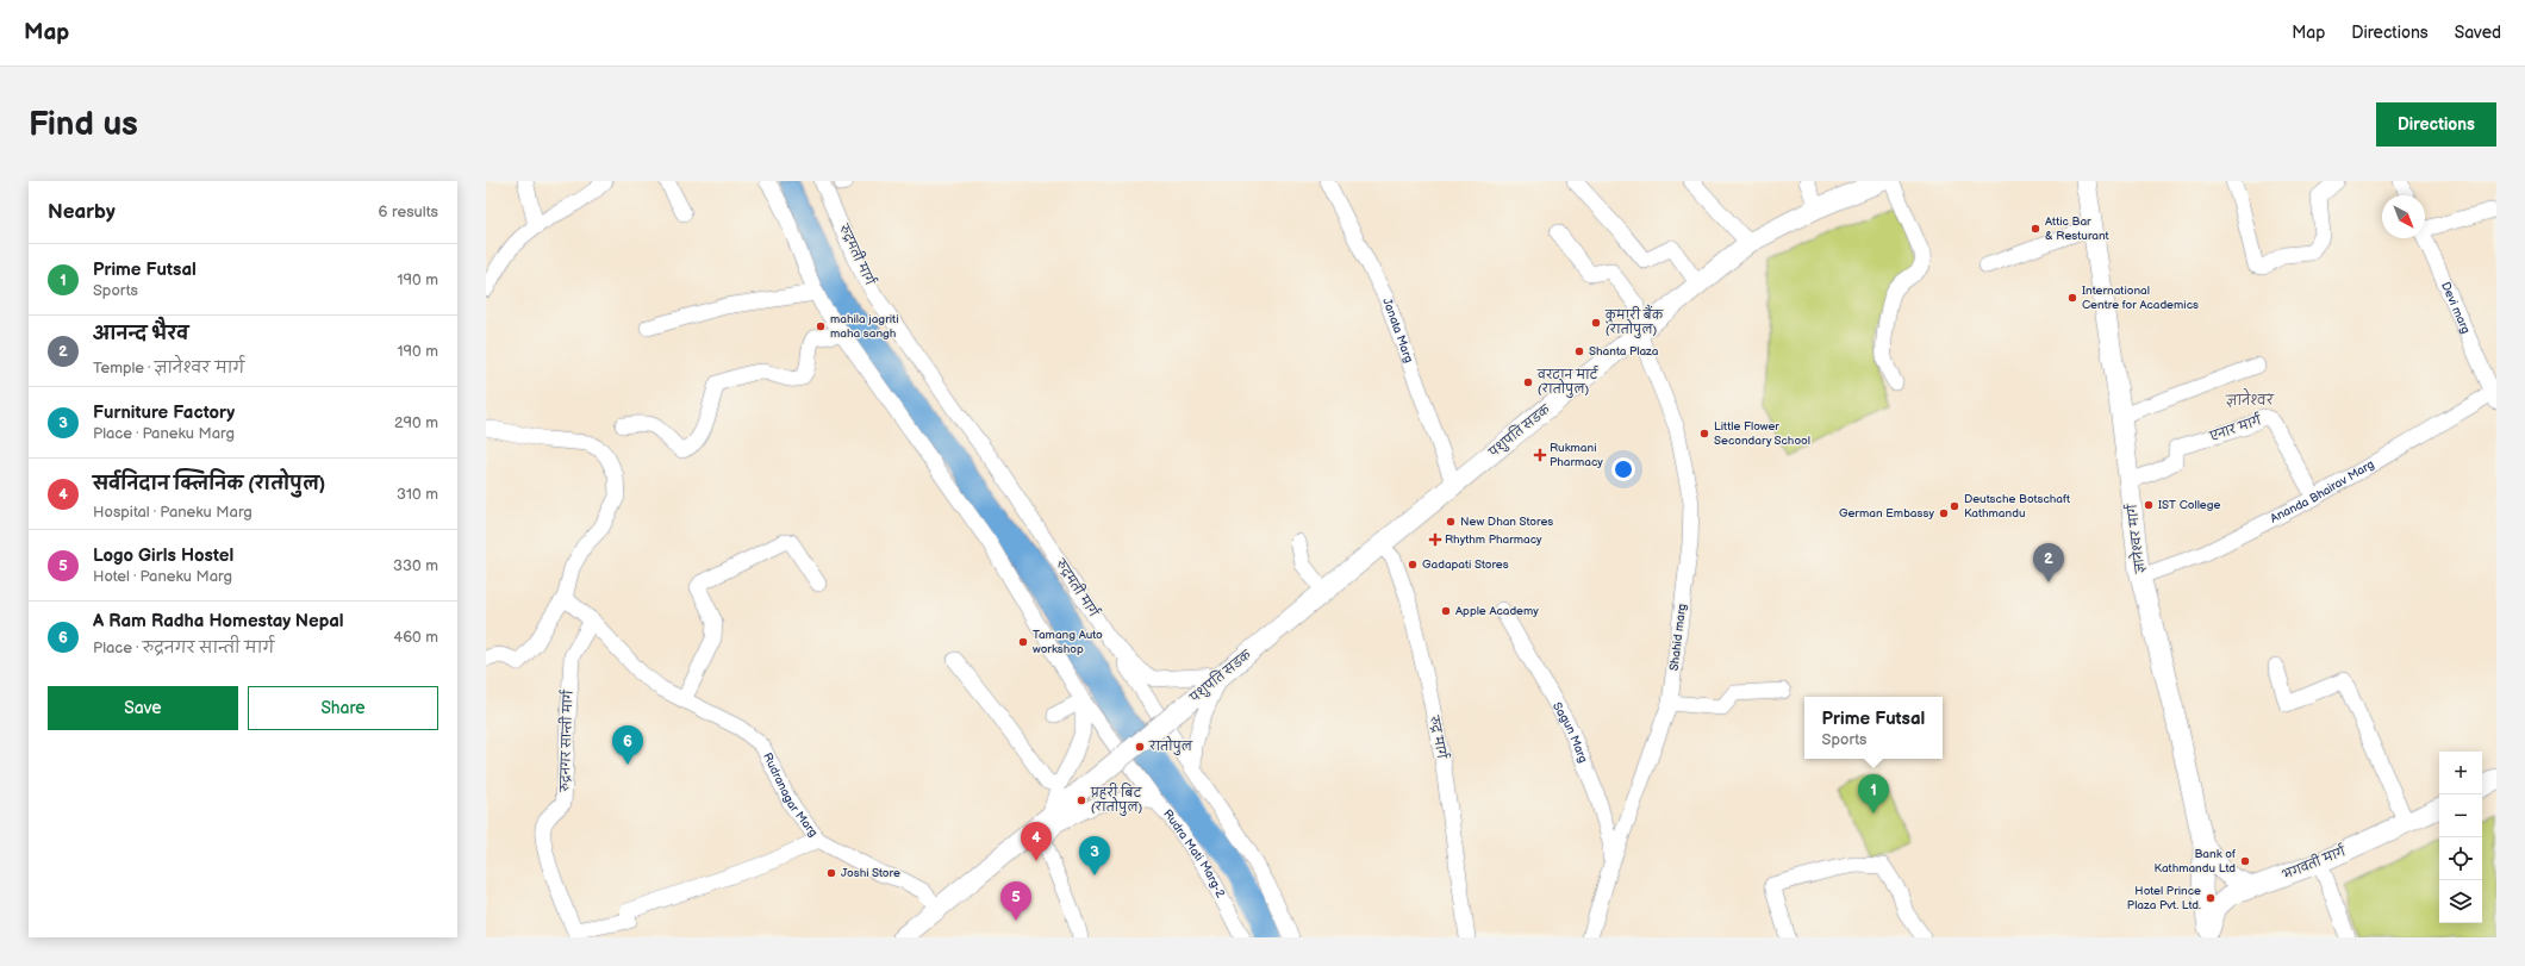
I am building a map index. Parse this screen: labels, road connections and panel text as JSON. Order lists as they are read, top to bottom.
{
  "streets": {
    "main road": ["पशुपति सडक", "ज्ञानेश्वर मार्ग", "भगवती मार्ग"],
    "street": [
      "रुद्रमती मार्ग",
      "Devi marg",
      "Janata Marg",
      "एनार मार्ग",
      "Ananda Bhairav Marg",
      "Shahid marg",
      "Sagun Marg",
      "रुद्र मार्ग",
      "रुद्रनगर सान्ती मार्ग",
      "Rudranagar Marg",
      "Rudra Mati Marg-2"
    ]
  },
  "crossings": [
    ["रुद्रमती मार्ग", "पशुपति सडक"],
    ["Devi marg", "Ananda Bhairav Marg"],
    ["Janata Marg", "पशुपति सडक"],
    ["एनार मार्ग", "Ananda Bhairav Marg"],
    ["एनार मार्ग", "ज्ञानेश्वर मार्ग"],
    ["पशुपति सडक", "Shahid marg"],
    ["पशुपति सडक", "रुद्र मार्ग"],
    ["पशुपति सडक", "Rudra Mati Marg-2"],
    ["Ananda Bhairav Marg", "ज्ञानेश्वर मार्ग"],
    ["ज्ञानेश्वर मार्ग", "भगवती मार्ग"],
    ["Shahid marg", "Sagun Marg"],
    ["रुद्रनगर सान्ती मार्ग", "Rudranagar Marg"]
  ],
  "districts": ["ज्ञानेश्वर"],
  "places": {
    "other": [
      "Attic Bar & Resturant",
      "International Centre for Academics",
      "कुमारी बैंक (रातोपुल)",
      "mahila jagriti maha sangh",
      "Shanta Plaza",
      "वरदान मार्ट (रातोपुल)",
      "Little Flower Secondary School",
      "IST College",
      "Deutsche Botschaft Kathmandu",
      "German Embassy",
      "New Dhan Stores",
      "Gadapati Stores",
      "Apple Academy",
      "Tamang Auto workshop",
      "रातोपुल",
      "प्रहरी बिट (रातोपुल)",
      "Bank of Kathmandu Ltd",
      "Joshi Store",
      "Hotel Prince Plaza Pvt. Ltd."
    ],
    "health": ["Rukmani Pharmacy", "Rhythm Pharmacy"]
  },
  "north": "bottom right",
  "page": {
    "header": "Map",
    "nav": ["Map", "Directions", "Saved"],
    "buttons": [
      "Directions",
      ["Save", "Share"]
    ],
    "title": "Find us",
    "heading": ["Nearby", "6 results"],
    "list": [
      {
        "mark": "1",
        "name": "Prime Futsal",
        "note": "Sports",
        "value": "190 m"
      },
      {
        "mark": "2",
        "name": "आनन्द भैरव",
        "note": "Temple · ज्ञानेश्वर मार्ग",
        "value": "190 m"
      },
      {
        "mark": "3",
        "name": "Furniture Factory",
        "note": "Place · Paneku Marg",
        "value": "290 m"
      },
      {
        "mark": "4",
        "name": "सर्वनिदान क्लिनिक (रातोपुल)",
        "note": "Hospital · Paneku Marg",
        "value": "310 m"
      },
      {
        "mark": "5",
        "name": "Logo Girls Hostel",
        "note": "Hotel · Paneku Marg",
        "value": "330 m"
      },
      {
        "mark": "6",
        "name": "A Ram Radha Homestay Nepal",
        "note": "Place · रुद्रनगर सान्ती मार्ग",
        "value": "460 m"
      }
    ],
    "pins": [
      "2",
      "6",
      "1",
      "4",
      "3",
      "5"
    ],
    "popup": ["Prime Futsal", "Sports"],
    "map_buttons": ["+", "−"]
  }
}
